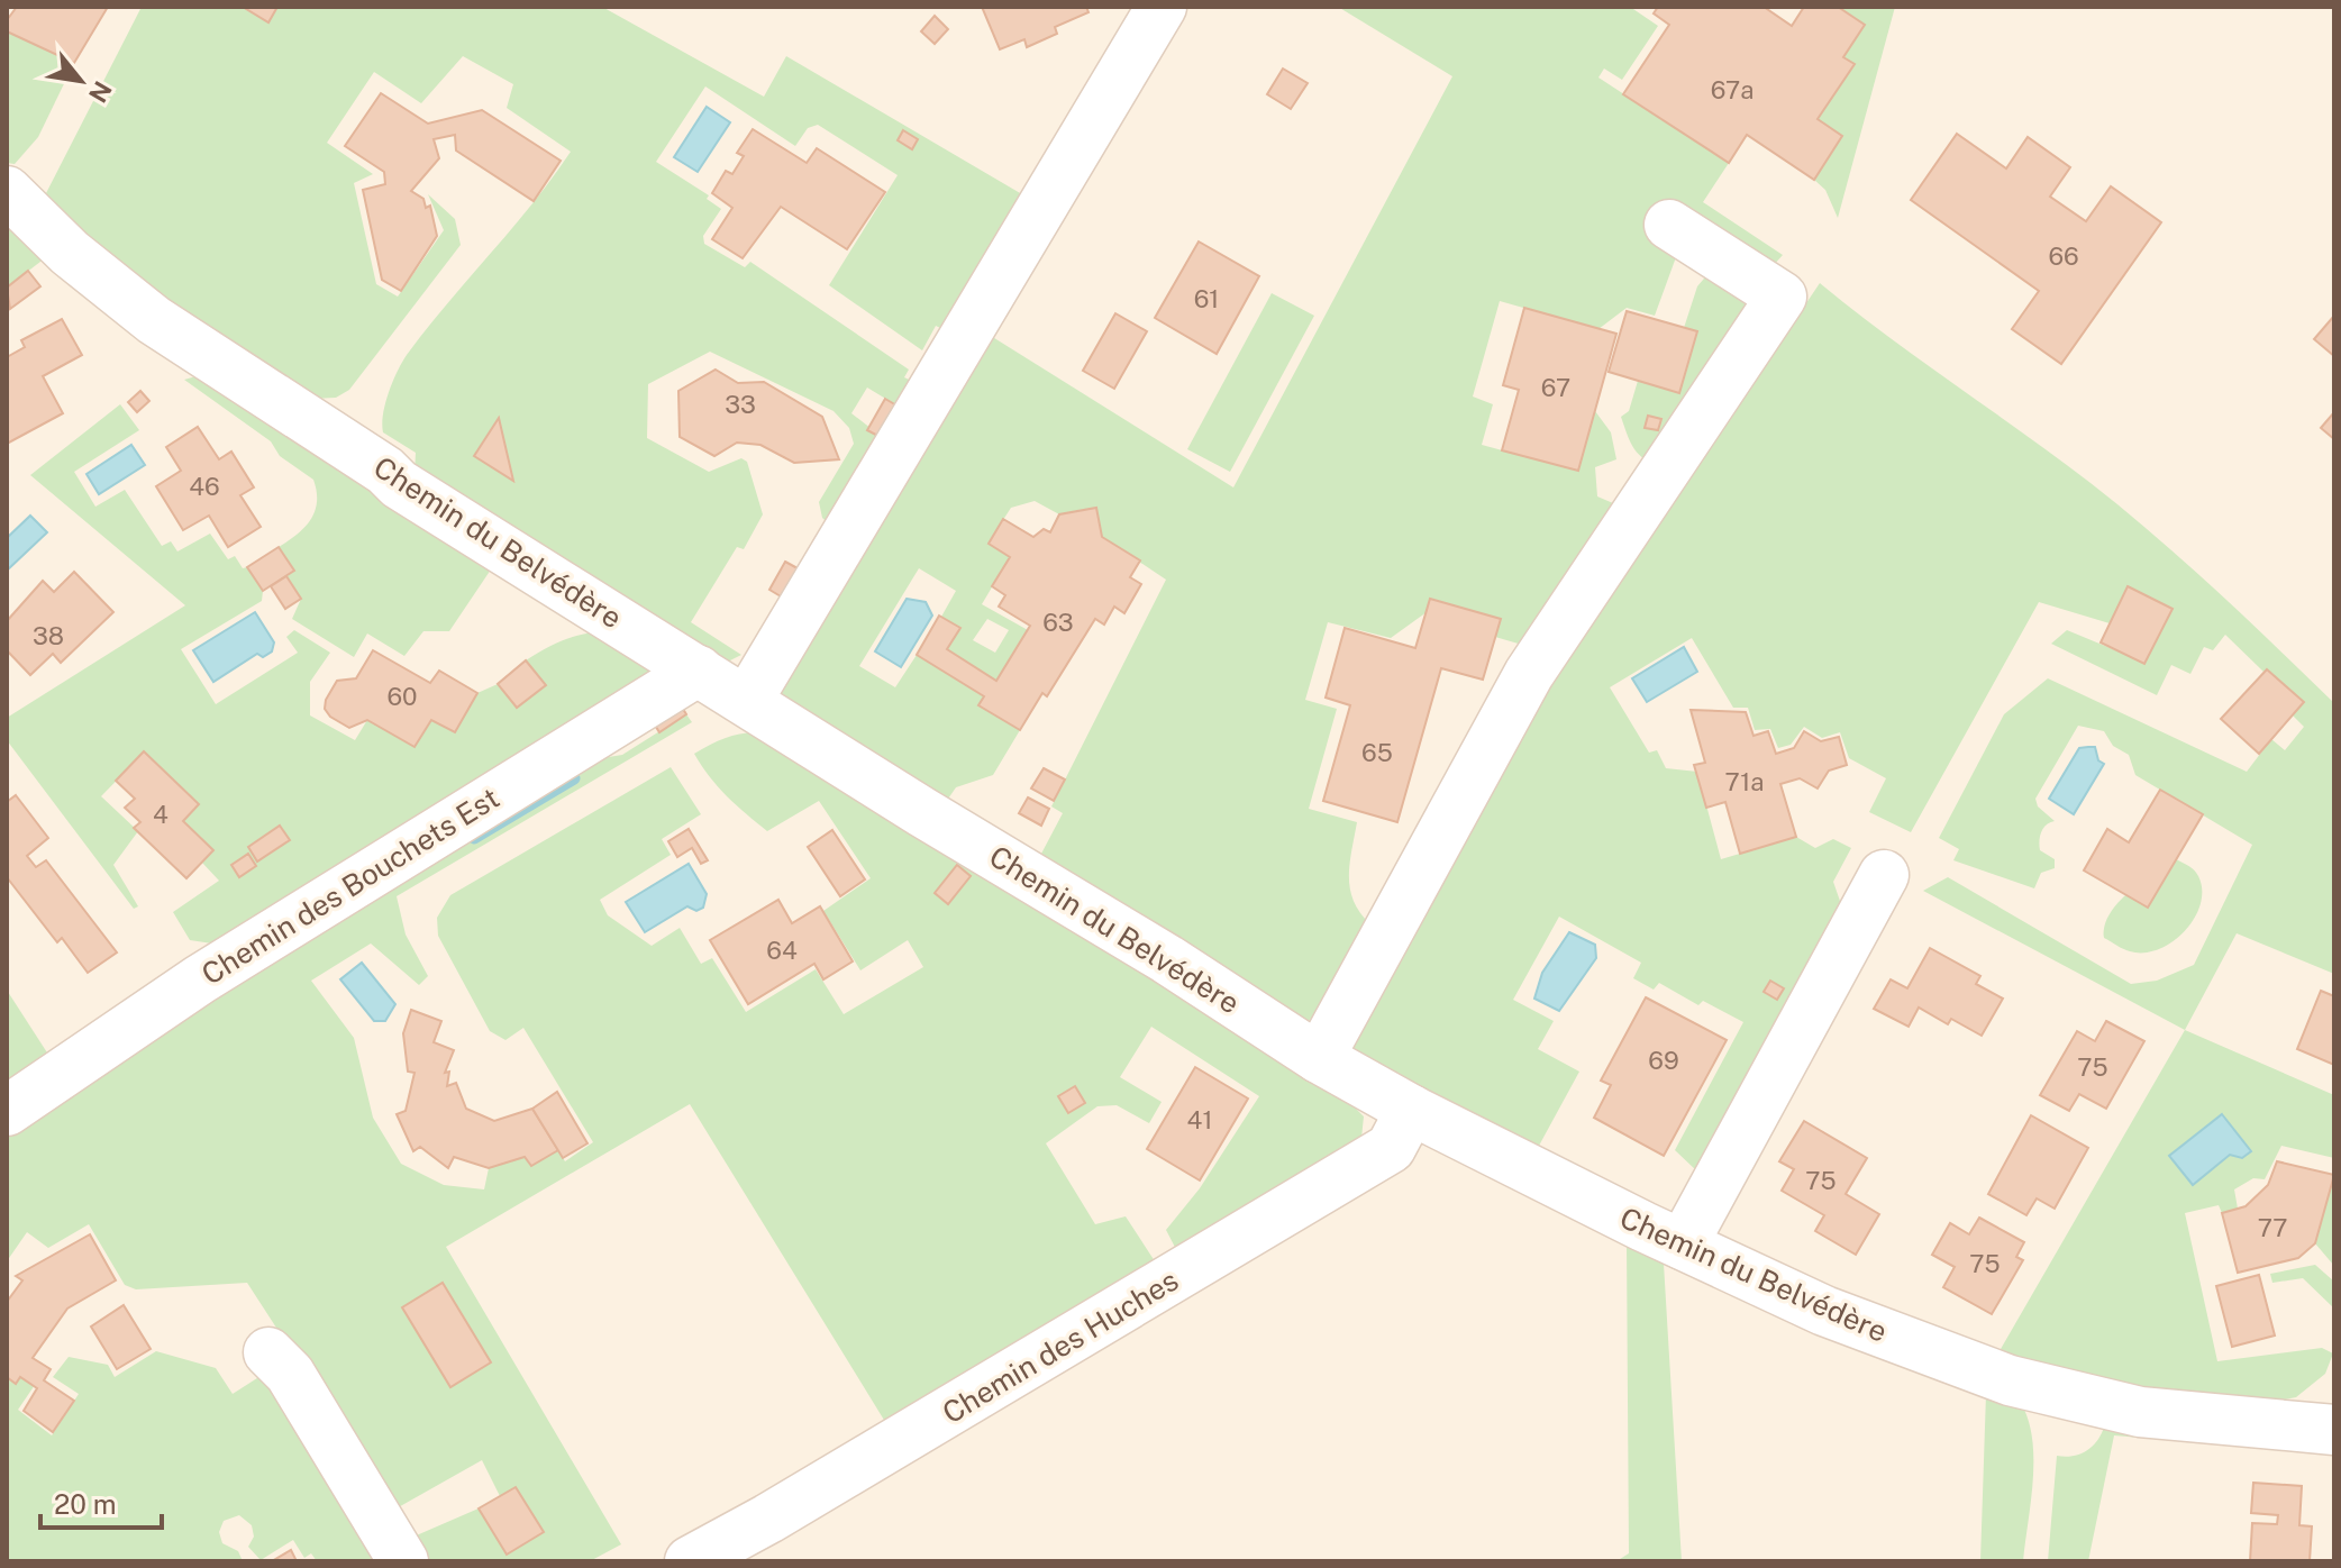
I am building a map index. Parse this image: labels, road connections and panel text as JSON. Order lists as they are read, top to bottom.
{
  "streets": {
    "street": ["Chemin du Belvédère", "Chemin des Bouchets Est", "Chemin des Huches"]
  },
  "crossings": [
    ["Chemin du Belvédère", "Chemin des Bouchets Est"],
    ["Chemin du Belvédère", "Chemin des Huches"]
  ],
  "house_numbers": [
    "67a",
    "66",
    "61",
    "67",
    "33",
    "46",
    "63",
    "38",
    "60",
    "65",
    "71a",
    "4",
    "64",
    "69",
    "75",
    "41",
    "75",
    "77",
    "75"
  ],
  "scale_bar": "20 m",
  "north": "bottom right"
}
